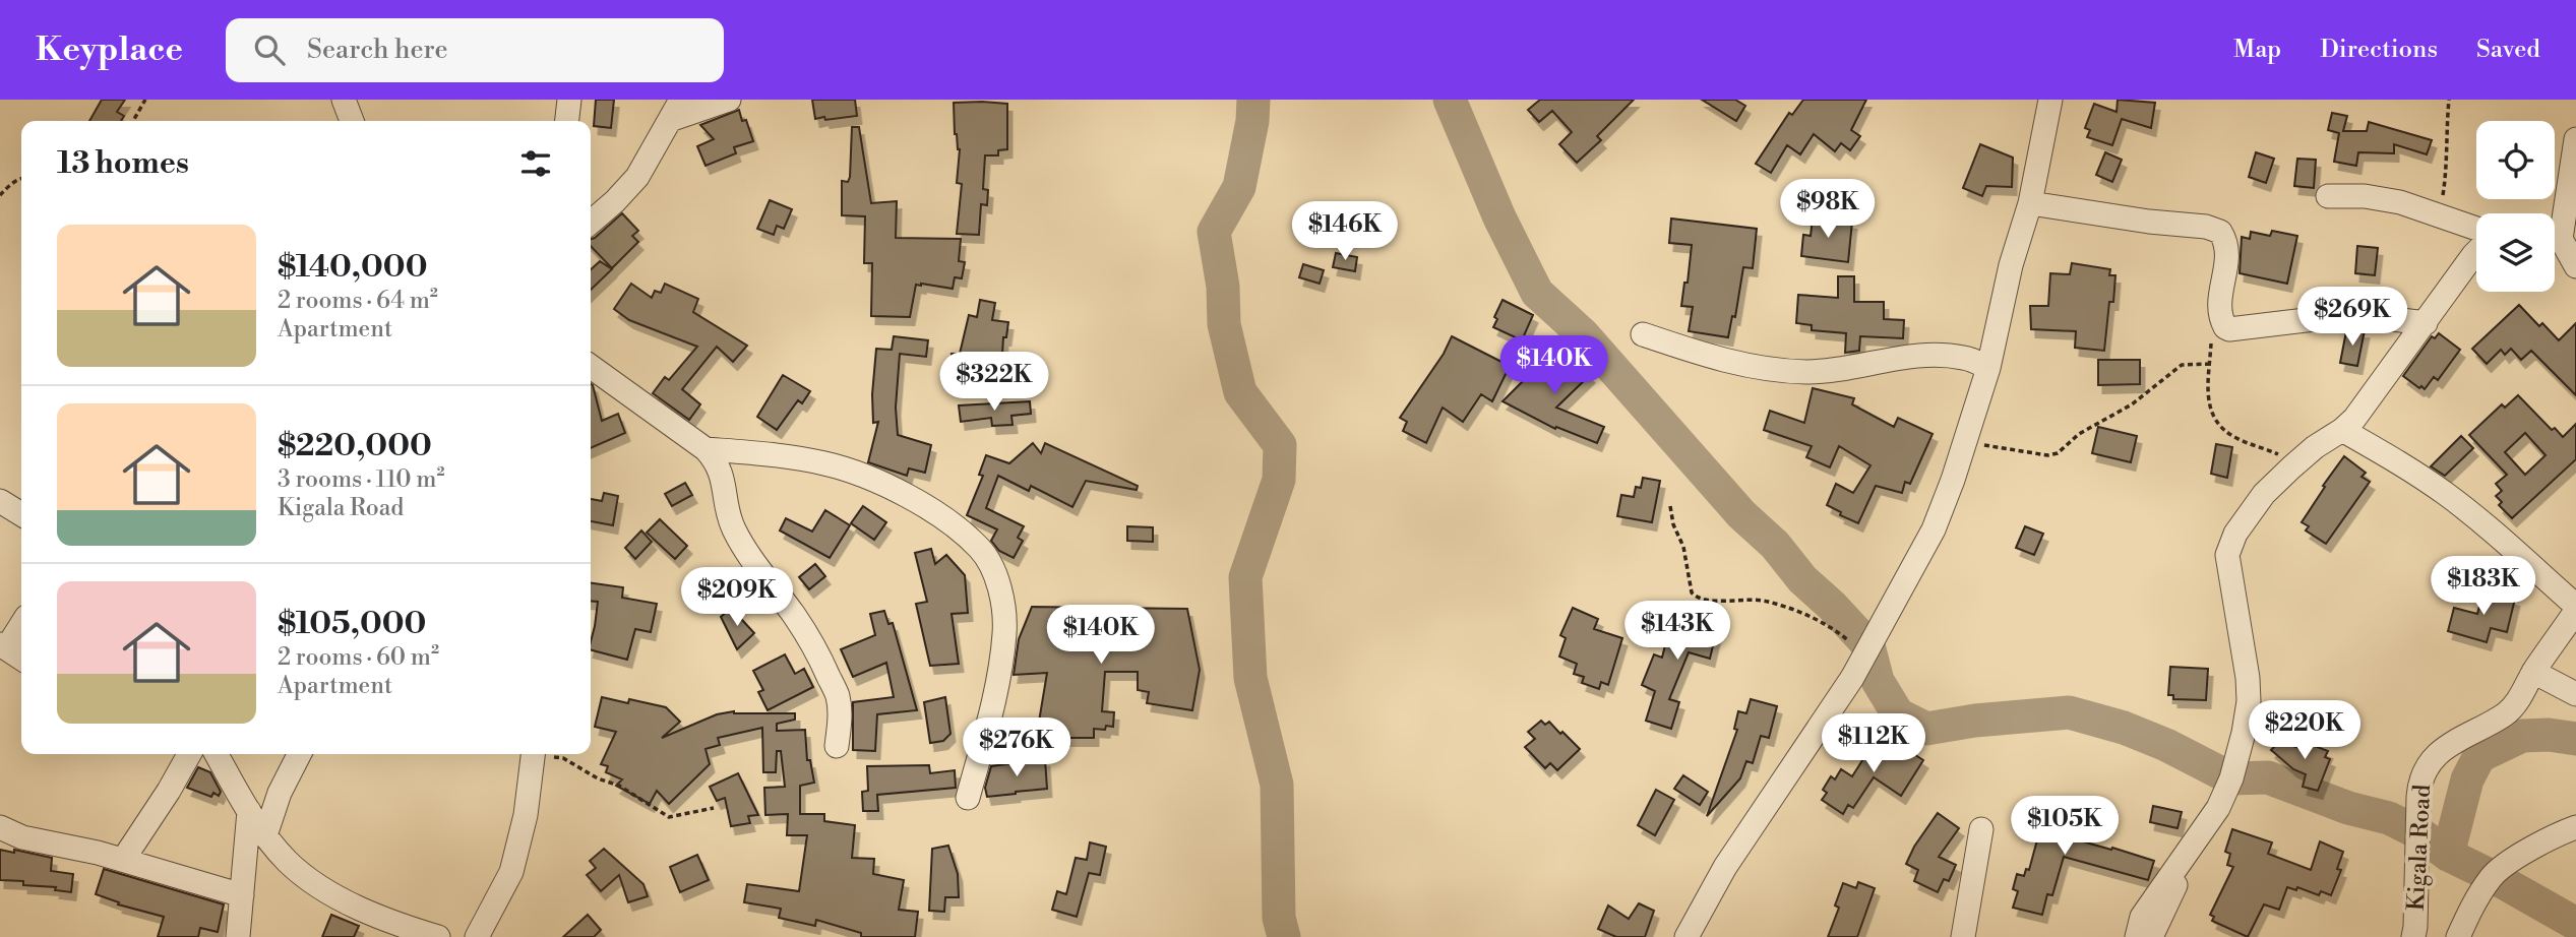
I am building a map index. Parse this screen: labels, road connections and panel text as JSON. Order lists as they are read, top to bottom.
{
  "streets": {
    "street": ["Kigala Road"]
  },
  "page": {
    "header": "Keyplace",
    "search": "Search here",
    "nav": ["Map", "Directions", "Saved"],
    "heading": "13 homes",
    "price": [
      "$98K",
      "$146K",
      "$269K",
      "$140K",
      "$322K",
      "$183K",
      "$209K",
      "$143K",
      "$140K",
      "$220K",
      "$112K",
      "$276K",
      "$105K"
    ],
    "list": [
      {
        "name": "$140,000",
        "note": "2 rooms · 64 m² · Apartment"
      },
      {
        "name": "$220,000",
        "note": "3 rooms · 110 m² · Kigala Road"
      },
      {
        "name": "$105,000",
        "note": "2 rooms · 60 m² · Apartment"
      }
    ]
  }
}
